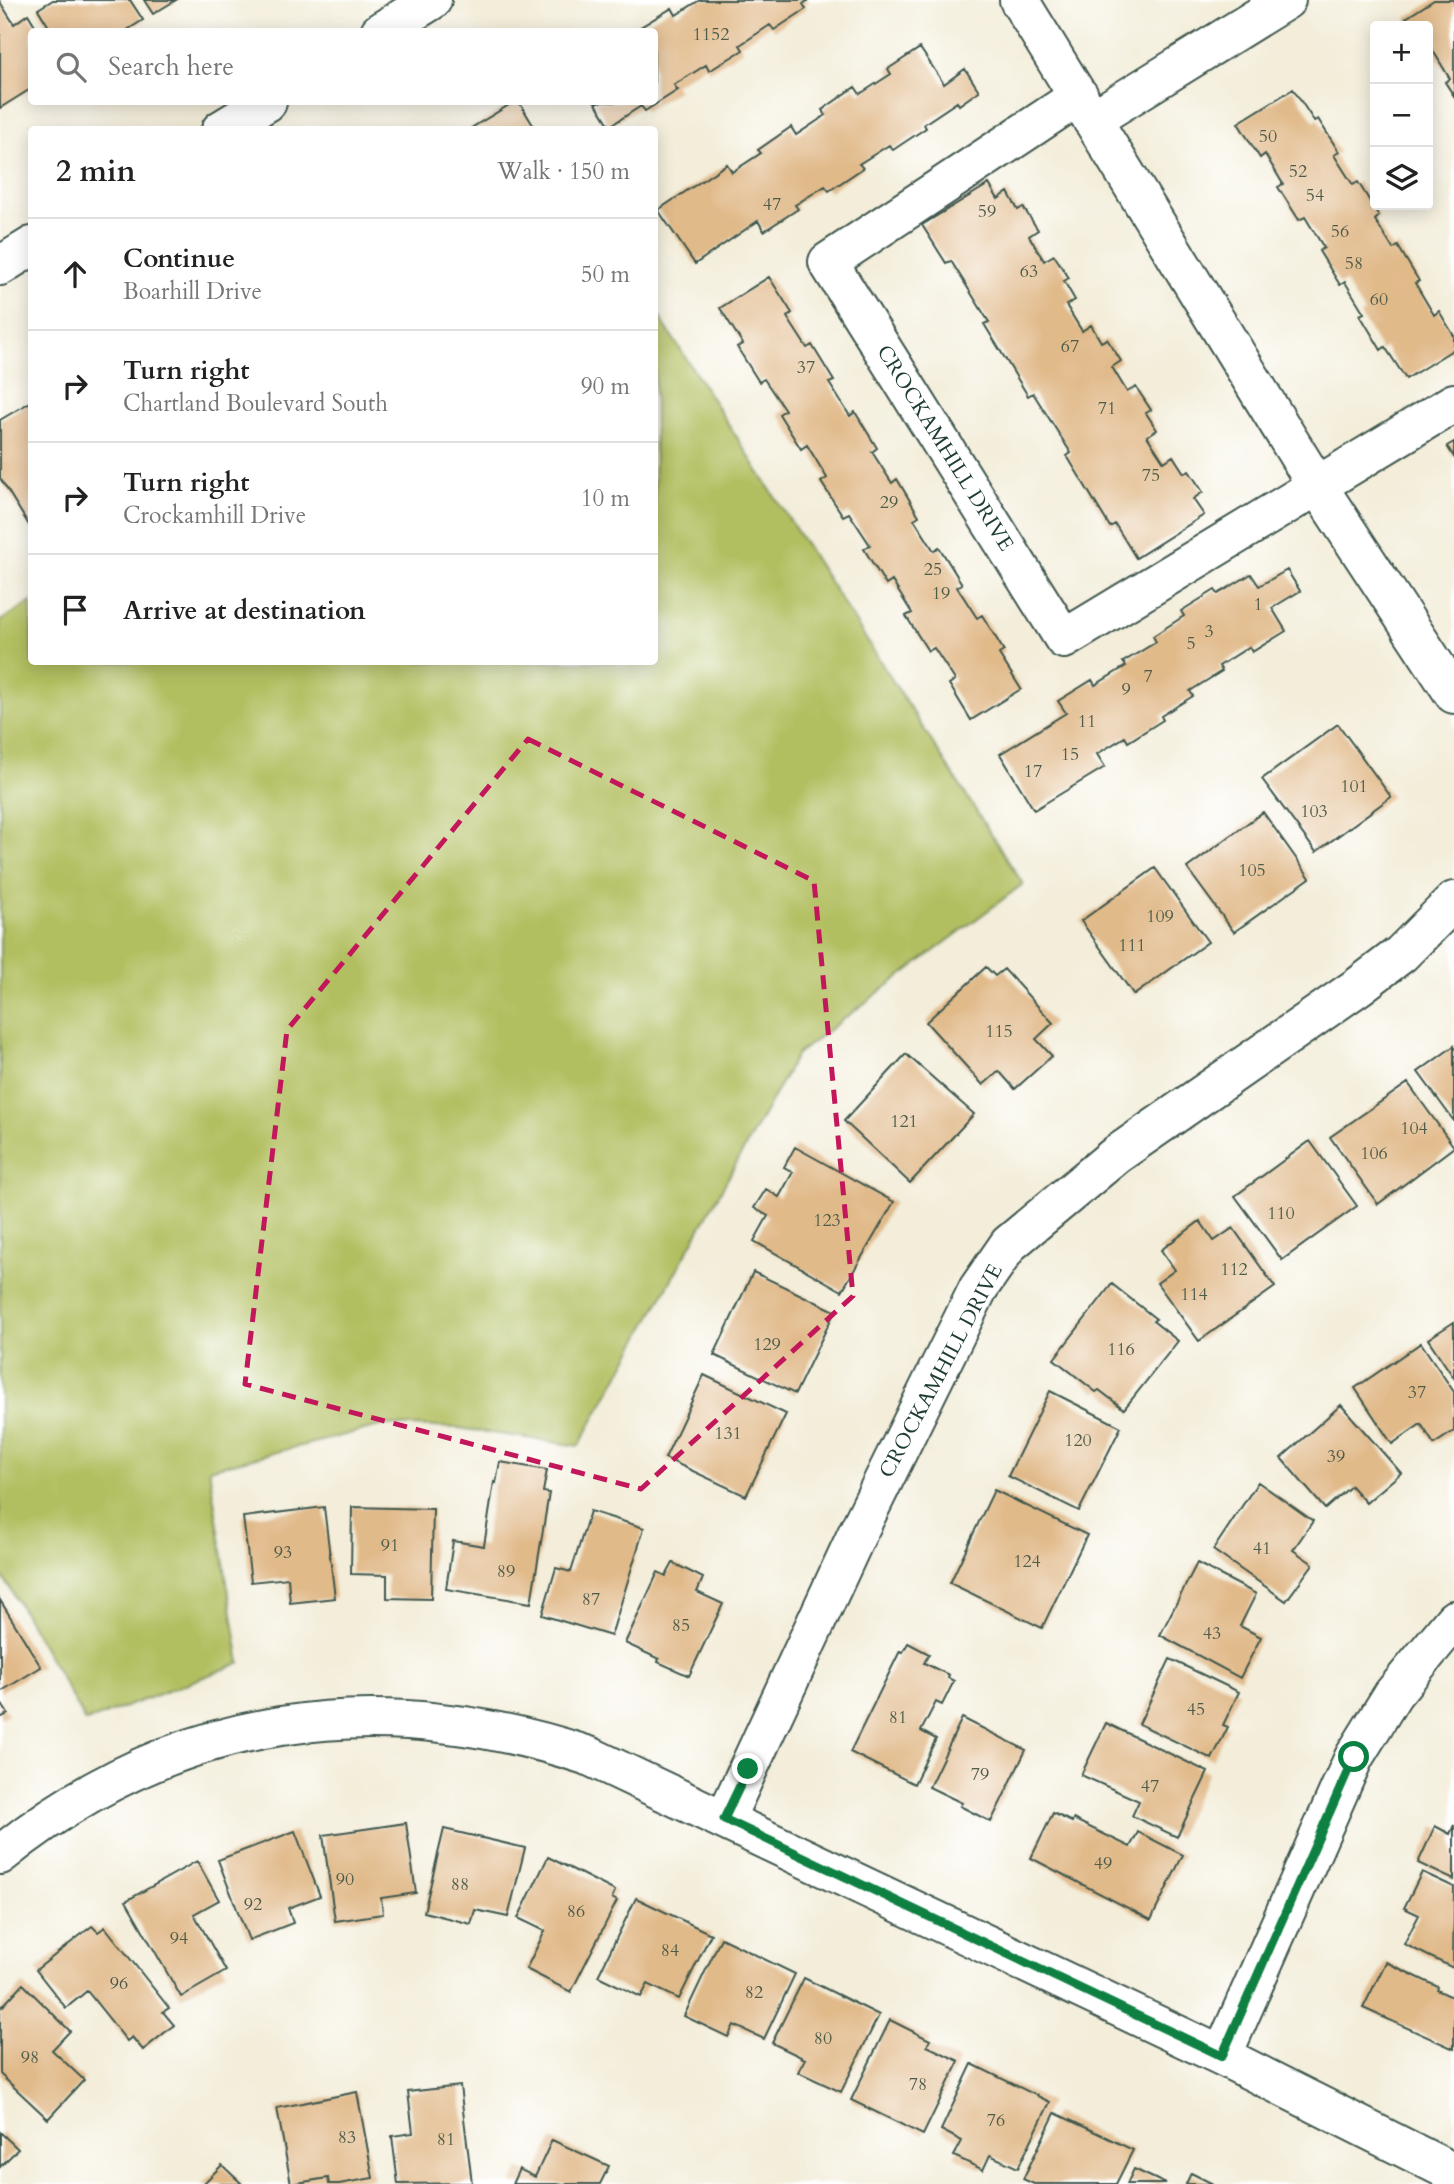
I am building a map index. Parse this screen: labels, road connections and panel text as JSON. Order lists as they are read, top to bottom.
{
  "streets": {
    "street": ["CROCKAMHILL DRIVE"]
  },
  "house_numbers": [
    "1152",
    "50",
    "52",
    "54",
    "47",
    "59",
    "56",
    "58",
    "63",
    "60",
    "67",
    "37",
    "71",
    "75",
    "29",
    "25",
    "19",
    "1",
    "3",
    "5",
    "7",
    "9",
    "11",
    "15",
    "17",
    "101",
    "103",
    "105",
    "109",
    "111",
    "115",
    "121",
    "104",
    "106",
    "110",
    "123",
    "112",
    "114",
    "129",
    "116",
    "37",
    "131",
    "120",
    "39",
    "91",
    "41",
    "93",
    "124",
    "89",
    "87",
    "85",
    "43",
    "45",
    "81",
    "79",
    "47",
    "49",
    "90",
    "88",
    "92",
    "86",
    "94",
    "84",
    "96",
    "82",
    "80",
    "98",
    "78",
    "76",
    "83",
    "81"
  ],
  "page": {
    "map_buttons": ["+", "−"],
    "search": "Search here",
    "heading": ["2 min", "Walk · 150 m"],
    "list": [
      ["Continue", "Boarhill Drive", "50 m"],
      ["Turn right", "Chartland Boulevard South", "90 m"],
      ["Turn right", "Crockamhill Drive", "10 m"],
      "Arrive at destination"
    ]
  }
}
